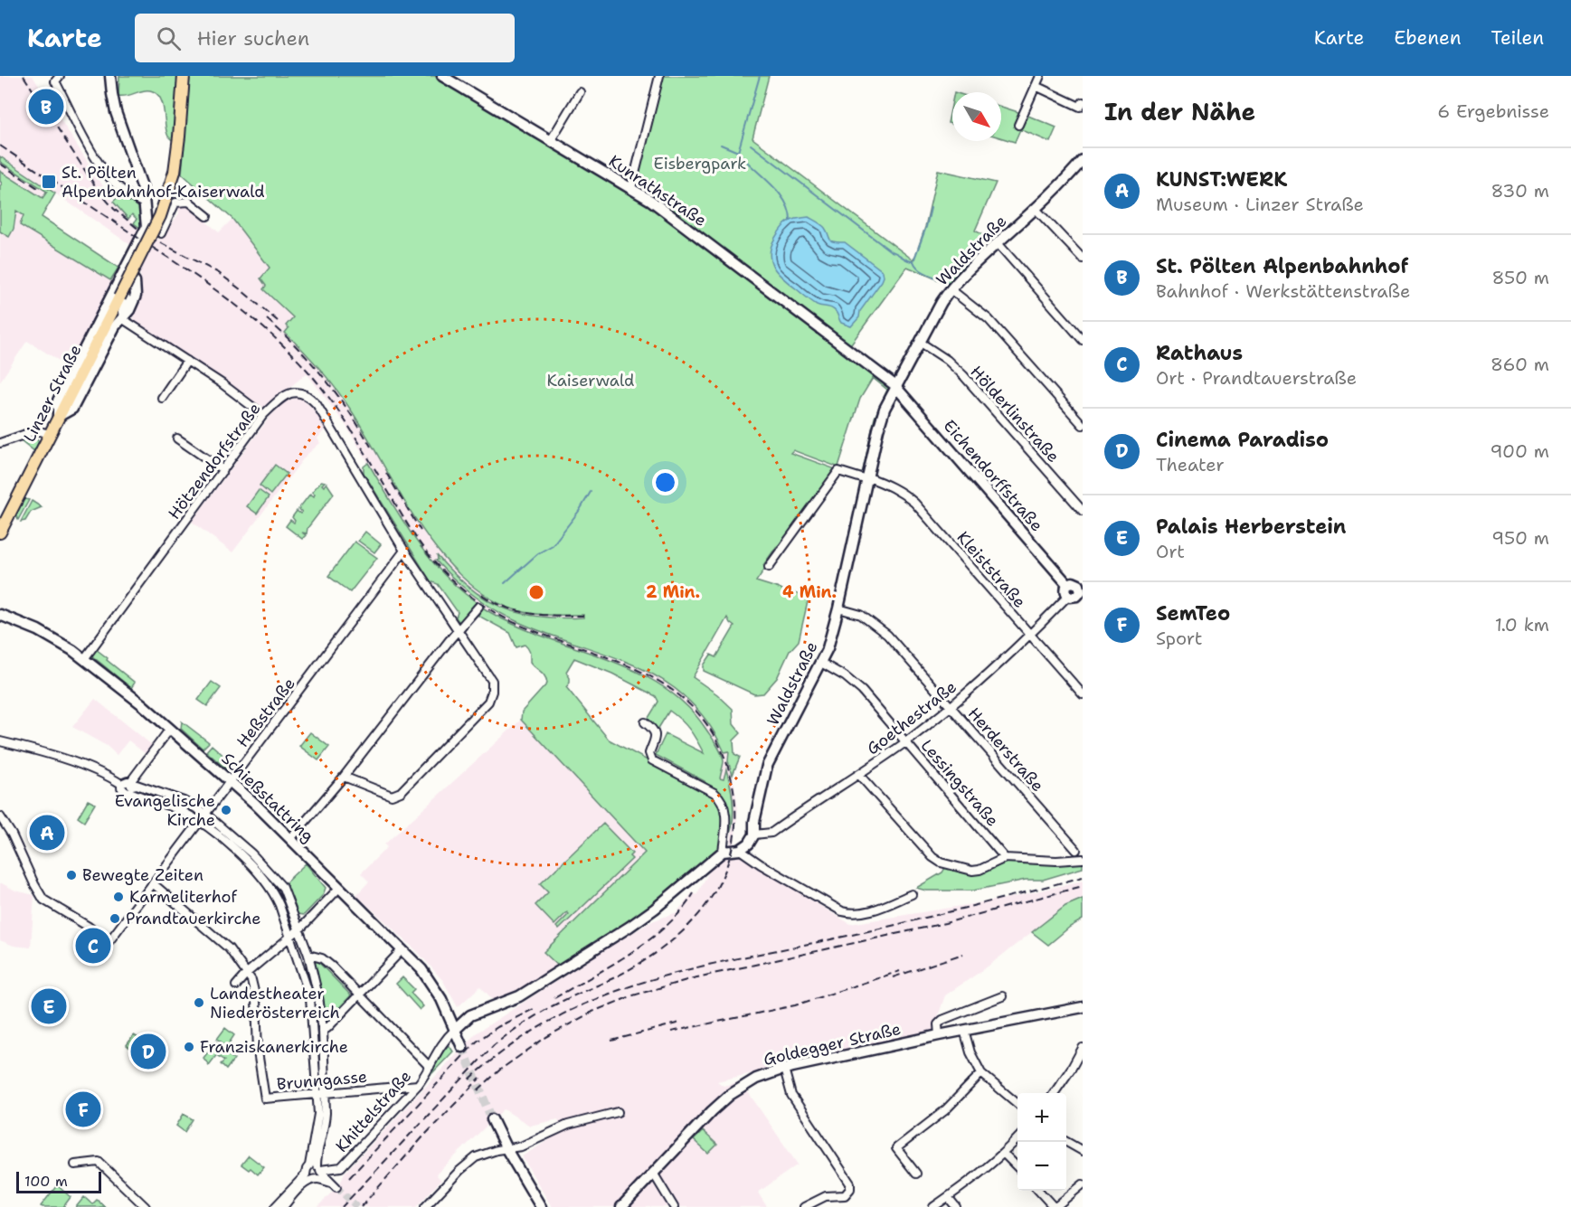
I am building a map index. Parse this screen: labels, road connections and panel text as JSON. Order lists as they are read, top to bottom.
{
  "streets": {
    "main road": ["Linzer Straße"],
    "street": [
      "Kunrathstraße",
      "Waldstraße",
      "Hölderlinstraße",
      "Hötzendorfstraße",
      "Eichendorffstraße",
      "Kleiststraße",
      "Heßstraße",
      "Goethestraße",
      "Herderstraße",
      "Lessingstraße",
      "Schießstattring",
      "Goldegger Straße",
      "Brunngasse",
      "Khittelstraße"
    ]
  },
  "crossings": [
    ["Kunrathstraße", "Waldstraße"],
    ["Kunrathstraße", "Eichendorffstraße"],
    ["Waldstraße", "Hölderlinstraße"],
    ["Waldstraße", "Eichendorffstraße"],
    ["Waldstraße", "Kleiststraße"],
    ["Waldstraße", "Goethestraße"],
    ["Waldstraße", "Herderstraße"],
    ["Waldstraße", "Lessingstraße"],
    ["Hötzendorfstraße", "Heßstraße"],
    ["Hötzendorfstraße", "Schießstattring"],
    ["Kleiststraße", "Goethestraße"],
    ["Heßstraße", "Schießstattring"],
    ["Goethestraße", "Herderstraße"],
    ["Goethestraße", "Lessingstraße"],
    ["Schießstattring", "Khittelstraße"],
    ["Brunngasse", "Khittelstraße"]
  ],
  "parks": ["Eisbergpark", "Kaiserwald"],
  "places": {
    "transit": ["St. Pölten Alpenbahnhof-Kaiserwald"],
    "other": [
      "Evangelische Kirche",
      "Bewegte Zeiten",
      "Karmeliterhof",
      "Prandtauerkirche",
      "Landestheater Niederösterreich",
      "Franziskanerkirche"
    ]
  },
  "scale_bar": "100 m",
  "north": "bottom right",
  "page": {
    "header": "Karte",
    "search": "Hier suchen",
    "nav": ["Karte", "Ebenen", "Teilen"],
    "heading": ["In der Nähe", "6 Ergebnisse"],
    "pins": [
      "B",
      "A",
      "C",
      "E",
      "D",
      "F"
    ],
    "list": [
      {
        "mark": "A",
        "name": "KUNST:WERK",
        "note": "Museum · Linzer Straße",
        "value": "830 m"
      },
      {
        "mark": "B",
        "name": "St. Pölten Alpenbahnhof",
        "note": "Bahnhof · Werkstättenstraße",
        "value": "850 m"
      },
      {
        "mark": "C",
        "name": "Rathaus",
        "note": "Ort · Prandtauerstraße",
        "value": "860 m"
      },
      {
        "mark": "D",
        "name": "Cinema Paradiso",
        "note": "Theater",
        "value": "900 m"
      },
      {
        "mark": "E",
        "name": "Palais Herberstein",
        "note": "Ort",
        "value": "950 m"
      },
      {
        "mark": "F",
        "name": "SemTeo",
        "note": "Sport",
        "value": "1.0 km"
      }
    ],
    "map_buttons": ["+", "−"],
    "scale": "100 m"
  },
  "rings": ["2 Min.", "4 Min."]
}
